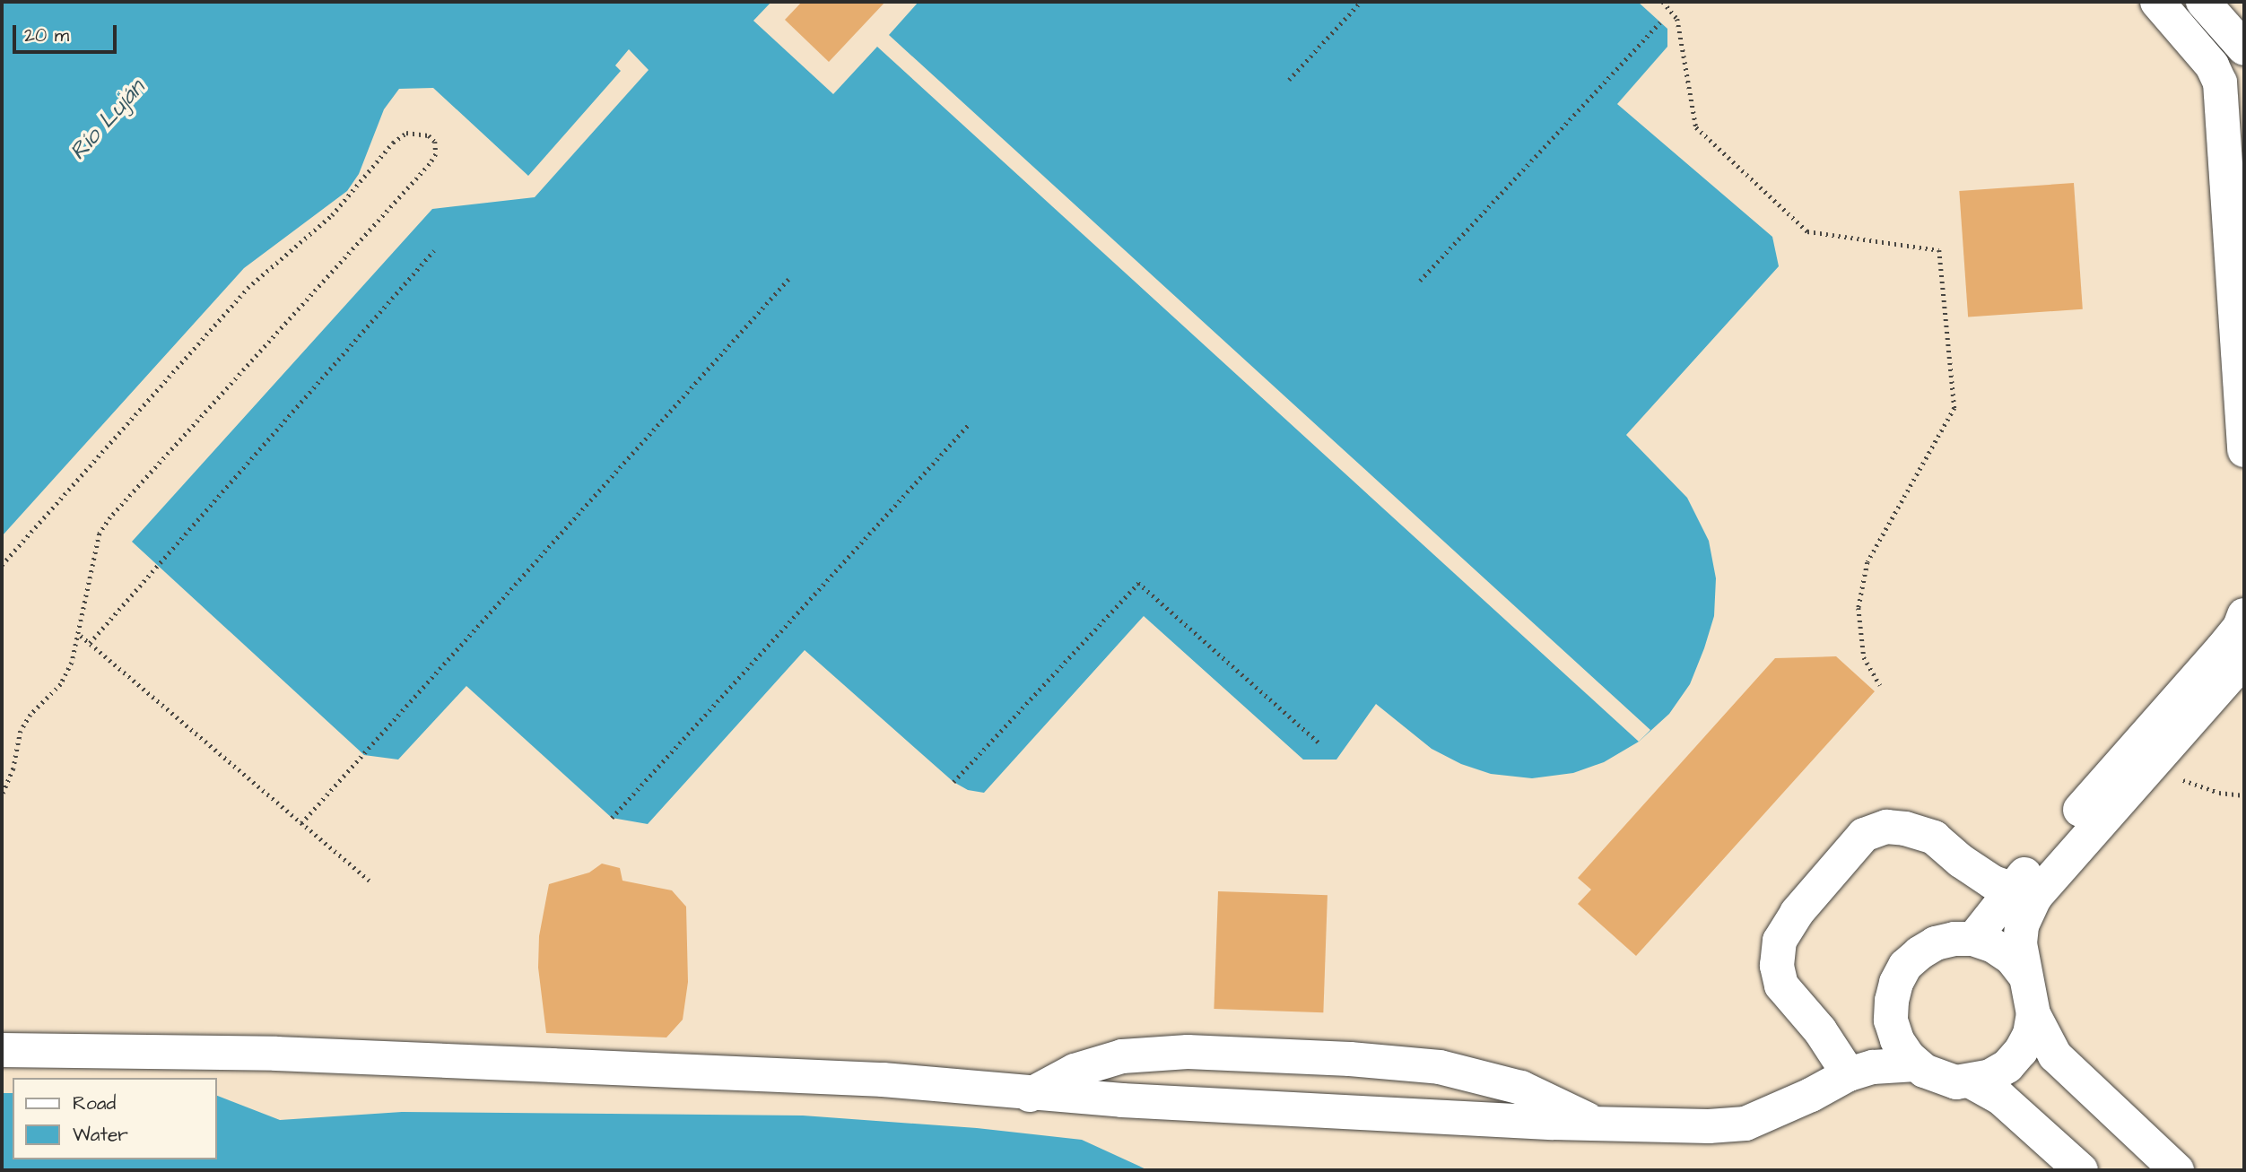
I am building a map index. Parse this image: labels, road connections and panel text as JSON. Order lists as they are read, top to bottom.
{
  "water": ["Río Luján"],
  "legend": ["Road", "Water"],
  "scale_bar": "20 m"
}
